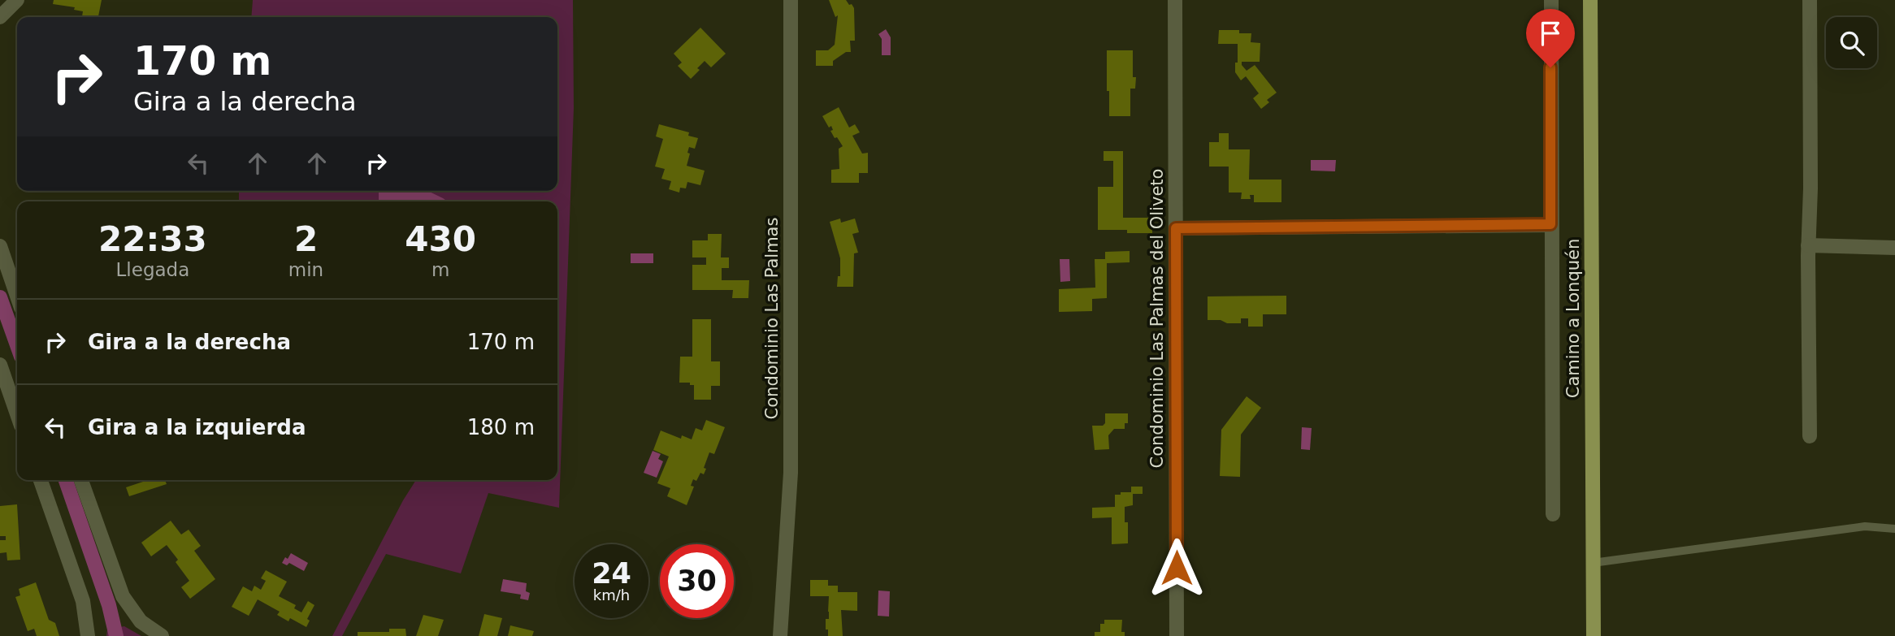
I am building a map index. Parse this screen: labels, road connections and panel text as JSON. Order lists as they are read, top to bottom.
{
  "streets": {
    "main road": ["Camino a Lonquén"],
    "street": ["Condominio Las Palmas", "Condominio Las Palmas del Oliveto"]
  },
  "page": {
    "turn": ["170 m", "Gira a la derecha"],
    "eta": [
      "22:33",
      "Llegada",
      "2",
      "min",
      "430",
      "m"
    ],
    "list": [
      {
        "name": "Gira a la derecha",
        "value": "170 m"
      },
      {
        "name": "Gira a la izquierda",
        "value": "180 m"
      }
    ],
    "speed": "24 km/h",
    "limit": "30"
  }
}
